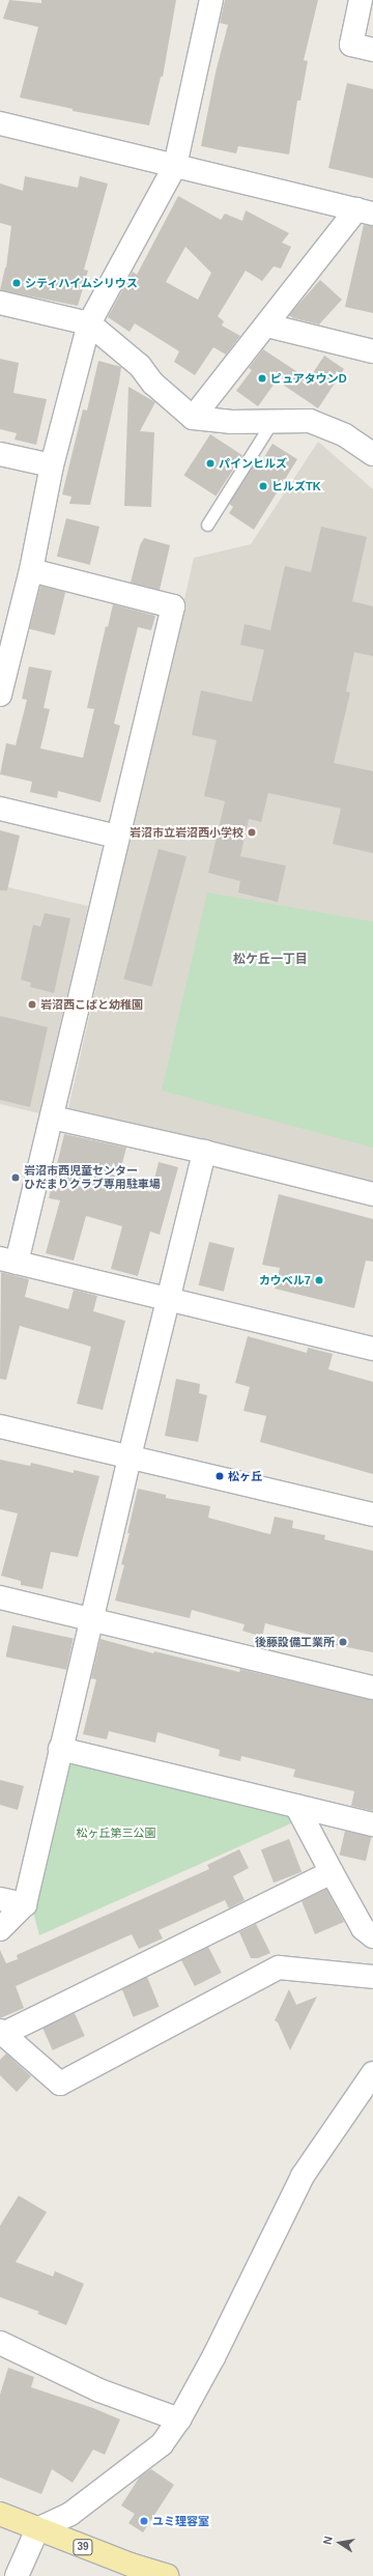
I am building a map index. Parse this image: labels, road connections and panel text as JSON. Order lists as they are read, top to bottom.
{
  "streets": {
    "main road": ["39"]
  },
  "districts": ["松ケ丘一丁目"],
  "parks": ["松ヶ丘第三公園"],
  "places": [
    "シティハイムシリウス",
    "ピュアタウンD",
    "パインヒルズ",
    "ヒルズTK",
    "岩沼市立岩沼西小学校",
    "岩沼西こばと幼稚園",
    "岩沼市西児童センター ひだまりクラブ専用駐車場",
    "カウベル7",
    "松ヶ丘",
    "後藤設備工業所",
    "ユミ理容室"
  ],
  "north": "left"
}
